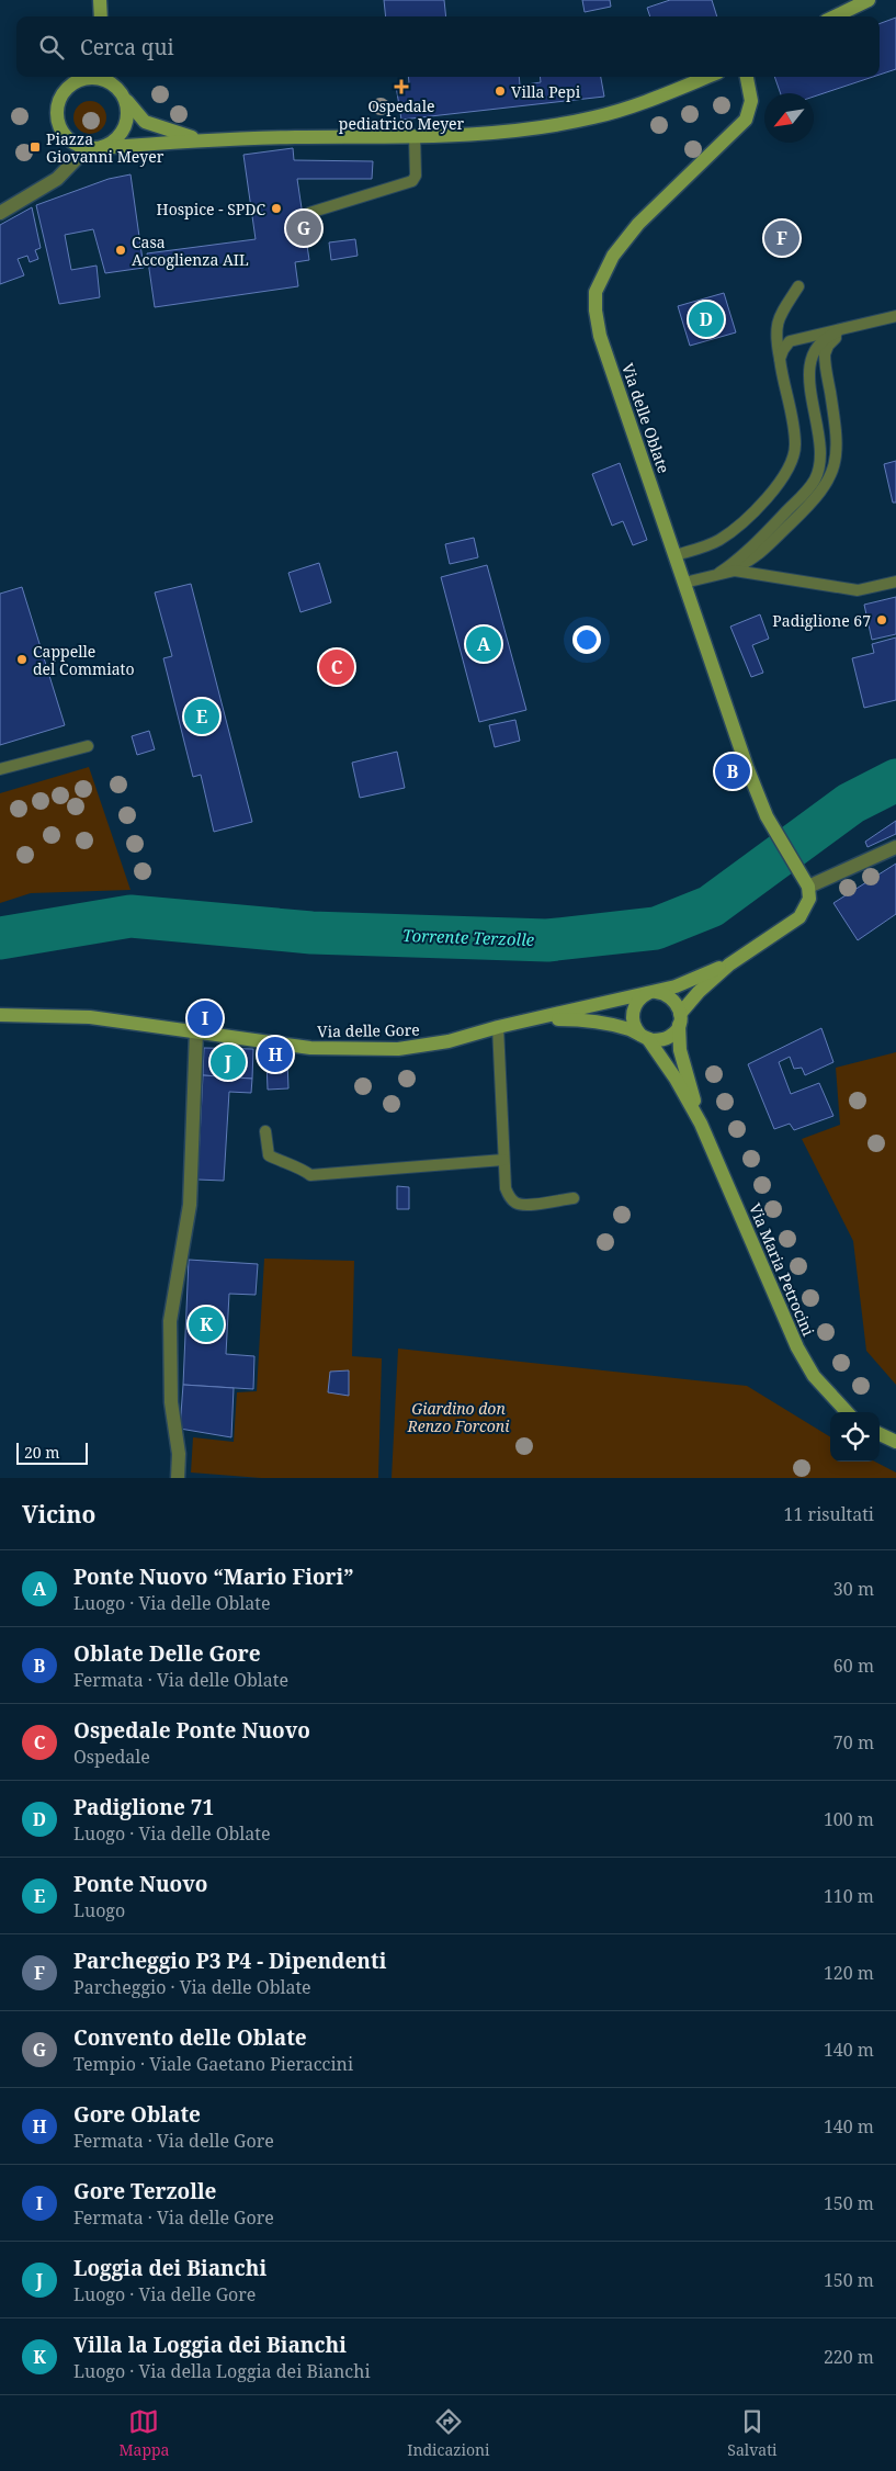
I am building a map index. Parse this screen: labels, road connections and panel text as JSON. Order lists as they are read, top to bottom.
{
  "streets": {
    "main road": ["Via delle Oblate", "Via delle Gore", "Via Maria Petrocini"]
  },
  "crossings": [
    ["Via delle Oblate", "Via delle Gore"],
    ["Via delle Gore", "Via Maria Petrocini"]
  ],
  "water": ["Torrente Terzolle"],
  "parks": ["Giardino don Renzo Forconi"],
  "places": {
    "health": ["Ospedale pediatrico Meyer"],
    "other": [
      "Villa Pepi",
      "Hospice - SPDC",
      "Casa Accoglienza AIL",
      "Padiglione 67",
      "Cappelle del Commiato"
    ],
    "transit": ["Piazza Giovanni Meyer"]
  },
  "scale_bar": "20 m",
  "north": "bottom left",
  "page": {
    "search": "Cerca qui",
    "pins": [
      "G",
      "F",
      "D",
      "A",
      "C",
      "E",
      "B",
      "I",
      "H",
      "J",
      "K"
    ],
    "scale": "20 m",
    "heading": ["Vicino", "11 risultati"],
    "list": [
      {
        "mark": "A",
        "name": "Ponte Nuovo “Mario Fiori”",
        "note": "Luogo · Via delle Oblate",
        "value": "30 m"
      },
      {
        "mark": "B",
        "name": "Oblate Delle Gore",
        "note": "Fermata · Via delle Oblate",
        "value": "60 m"
      },
      {
        "mark": "C",
        "name": "Ospedale Ponte Nuovo",
        "note": "Ospedale",
        "value": "70 m"
      },
      {
        "mark": "D",
        "name": "Padiglione 71",
        "note": "Luogo · Via delle Oblate",
        "value": "100 m"
      },
      {
        "mark": "E",
        "name": "Ponte Nuovo",
        "note": "Luogo",
        "value": "110 m"
      },
      {
        "mark": "F",
        "name": "Parcheggio P3 P4 - Dipendenti",
        "note": "Parcheggio · Via delle Oblate",
        "value": "120 m"
      },
      {
        "mark": "G",
        "name": "Convento delle Oblate",
        "note": "Tempio · Viale Gaetano Pieraccini",
        "value": "140 m"
      },
      {
        "mark": "H",
        "name": "Gore Oblate",
        "note": "Fermata · Via delle Gore",
        "value": "140 m"
      },
      {
        "mark": "I",
        "name": "Gore Terzolle",
        "note": "Fermata · Via delle Gore",
        "value": "150 m"
      },
      {
        "mark": "J",
        "name": "Loggia dei Bianchi",
        "note": "Luogo · Via delle Gore",
        "value": "150 m"
      },
      {
        "mark": "K",
        "name": "Villa la Loggia dei Bianchi",
        "note": "Luogo · Via della Loggia dei Bianchi",
        "value": "220 m"
      }
    ],
    "nav": ["Mappa", "Indicazioni", "Salvati"]
  }
}
